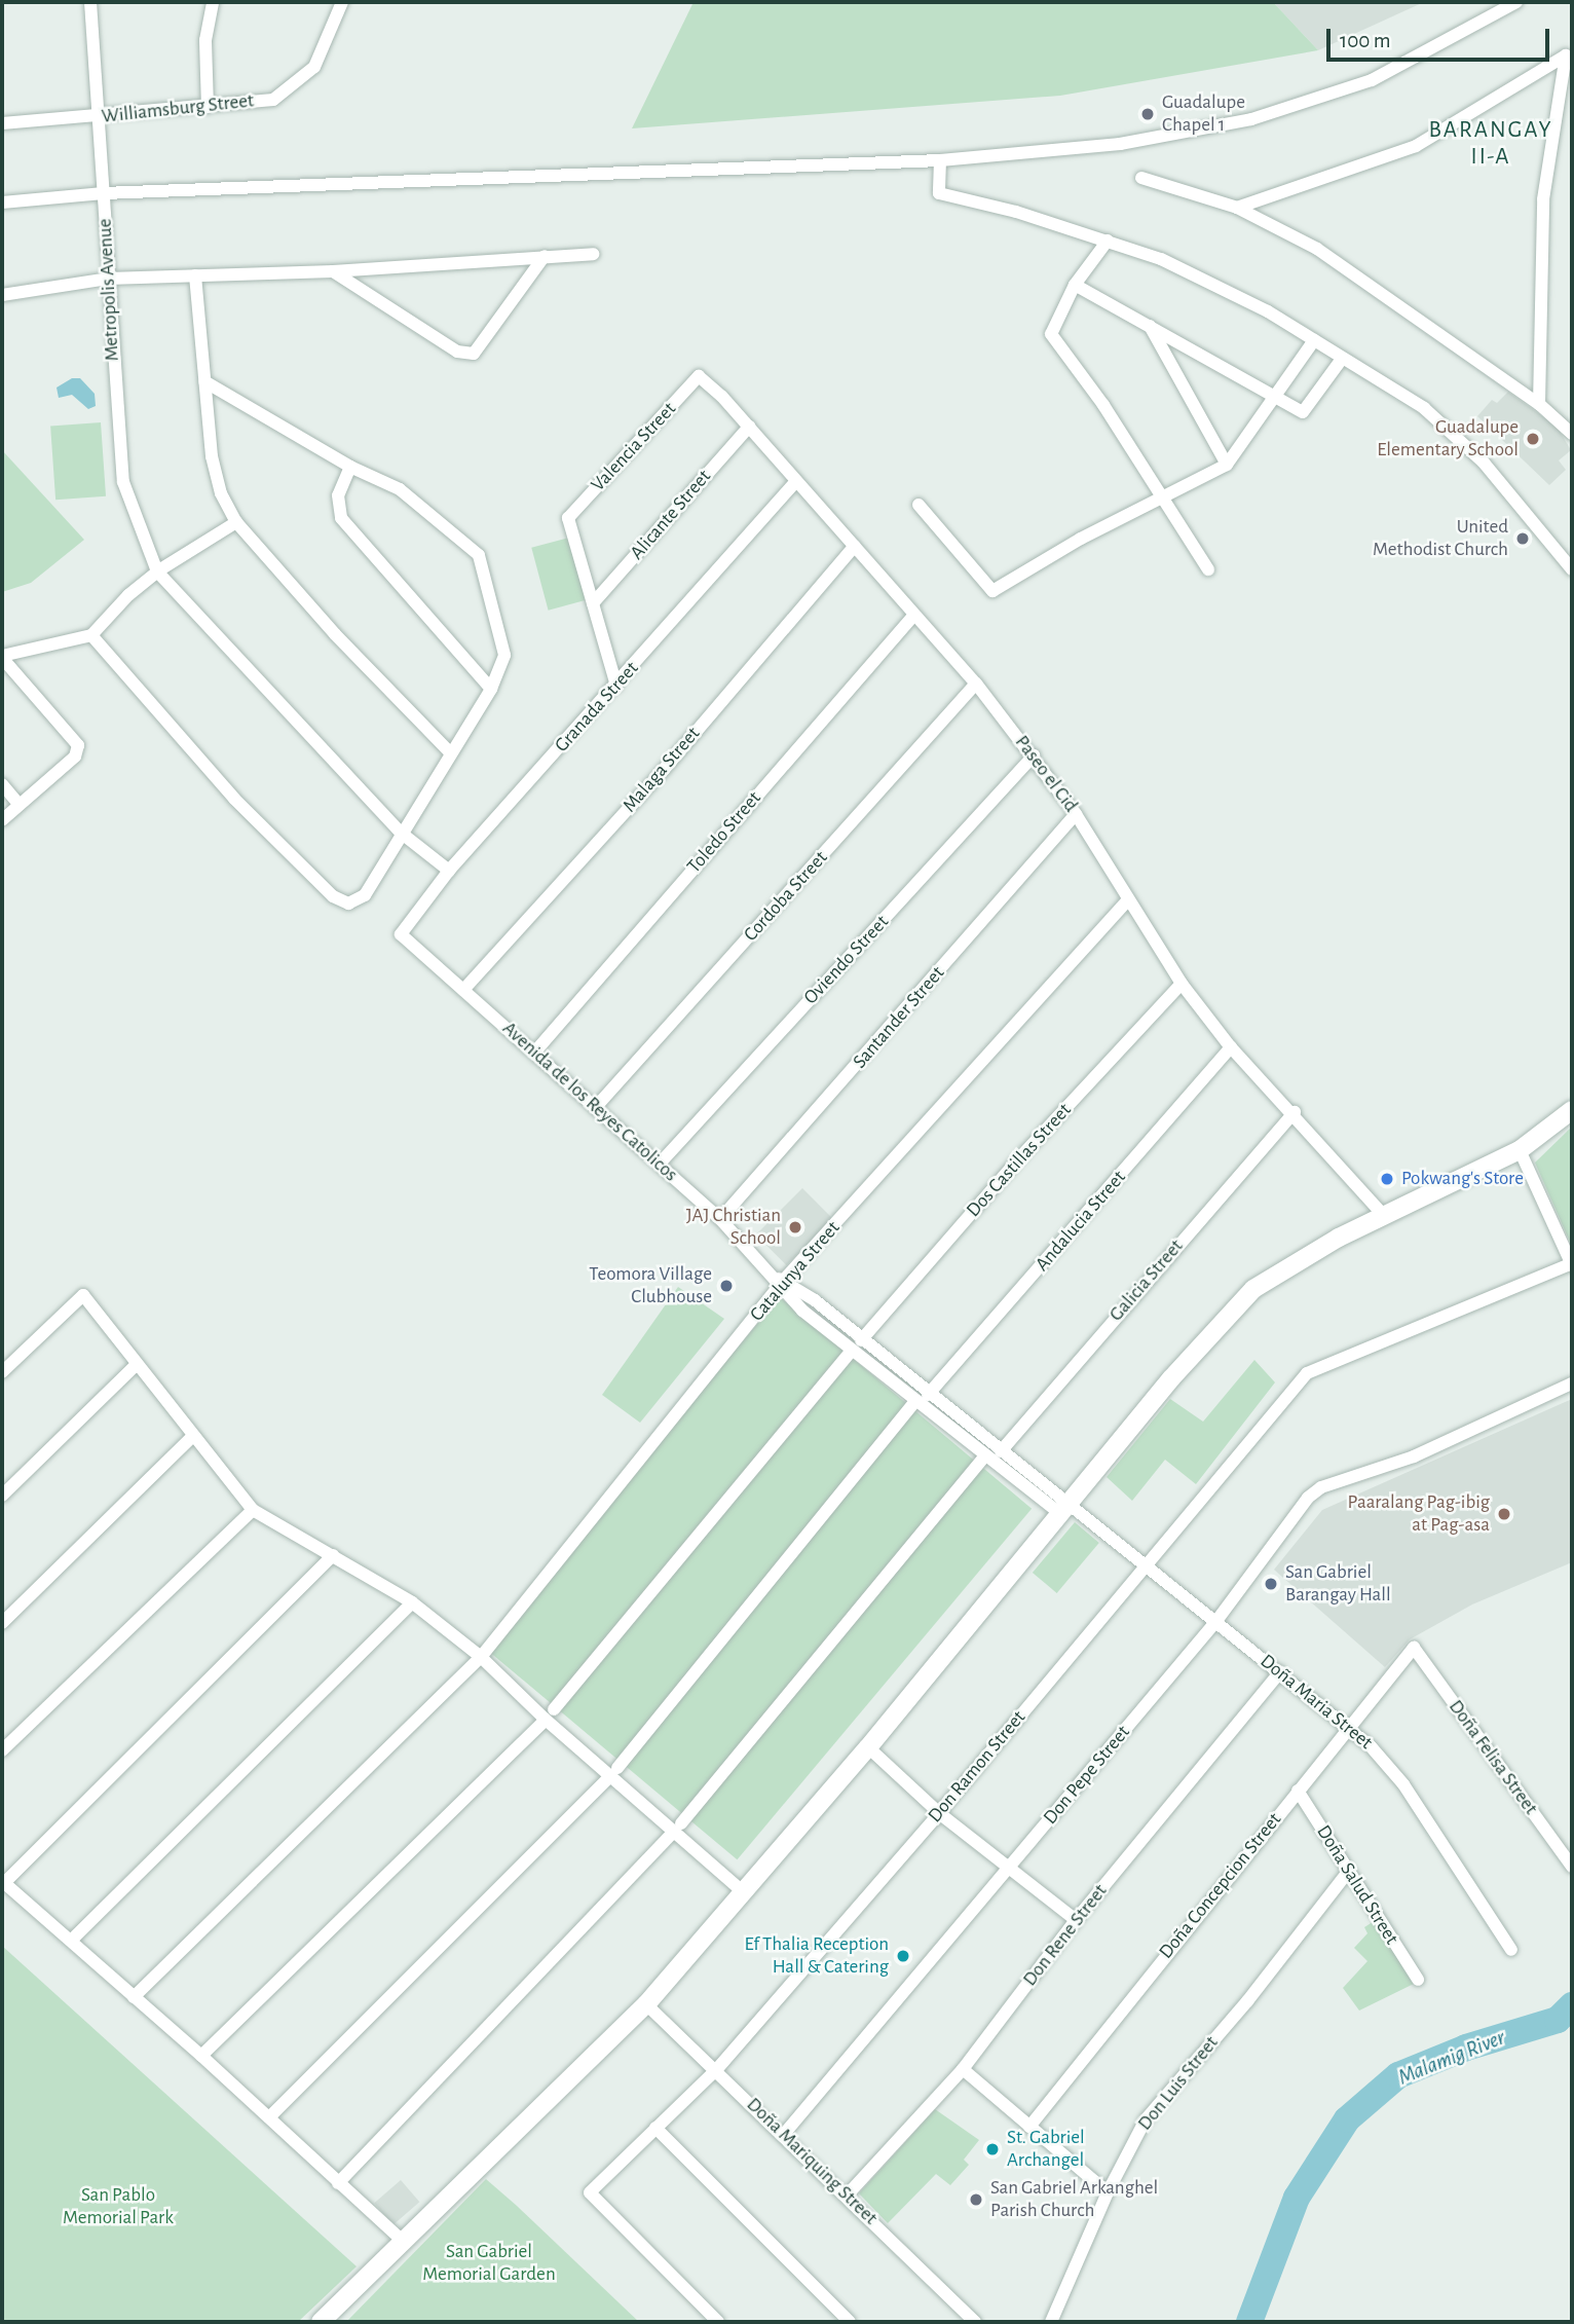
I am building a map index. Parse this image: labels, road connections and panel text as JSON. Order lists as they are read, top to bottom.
{
  "streets": {
    "street": [
      "Williamsburg Street",
      "Metropolis Avenue",
      "Valencia Street",
      "Alicante Street",
      "Granada Street",
      "Malaga Street",
      "Paseo el Cid",
      "Toledo Street",
      "Cordoba Street",
      "Oviendo Street",
      "Santander Street",
      "Avenida de los Reyes Catolicos",
      "Dos Castillas Street",
      "Andalucia Street",
      "Catalunya Street",
      "Galicia Street",
      "Doña Maria Street",
      "Doña Felisa Street",
      "Don Ramon Street",
      "Don Pepe Street",
      "Doña Salud Street",
      "Doña Concepcion Street",
      "Don Rene Street",
      "Don Luis Street",
      "Doña Mariquing Street"
    ]
  },
  "crossings": [
    ["Williamsburg Street", "Metropolis Avenue"],
    ["Valencia Street", "Alicante Street"],
    ["Valencia Street", "Paseo el Cid"],
    ["Alicante Street", "Paseo el Cid"],
    ["Granada Street", "Paseo el Cid"],
    ["Granada Street", "Avenida de los Reyes Catolicos"],
    ["Malaga Street", "Paseo el Cid"],
    ["Malaga Street", "Avenida de los Reyes Catolicos"],
    ["Paseo el Cid", "Toledo Street"],
    ["Paseo el Cid", "Cordoba Street"],
    ["Paseo el Cid", "Oviendo Street"],
    ["Paseo el Cid", "Santander Street"],
    ["Paseo el Cid", "Dos Castillas Street"],
    ["Paseo el Cid", "Andalucia Street"],
    ["Paseo el Cid", "Catalunya Street"],
    ["Paseo el Cid", "Galicia Street"],
    ["Toledo Street", "Avenida de los Reyes Catolicos"],
    ["Cordoba Street", "Avenida de los Reyes Catolicos"],
    ["Oviendo Street", "Avenida de los Reyes Catolicos"],
    ["Santander Street", "Avenida de los Reyes Catolicos"],
    ["Avenida de los Reyes Catolicos", "Dos Castillas Street"],
    ["Avenida de los Reyes Catolicos", "Andalucia Street"],
    ["Avenida de los Reyes Catolicos", "Catalunya Street"],
    ["Avenida de los Reyes Catolicos", "Galicia Street"],
    ["Avenida de los Reyes Catolicos", "Doña Maria Street"],
    ["Doña Maria Street", "Don Ramon Street"],
    ["Doña Maria Street", "Don Pepe Street"],
    ["Doña Maria Street", "Doña Concepcion Street"],
    ["Doña Maria Street", "Don Rene Street"],
    ["Doña Felisa Street", "Doña Concepcion Street"],
    ["Don Ramon Street", "Doña Mariquing Street"],
    ["Don Pepe Street", "Doña Mariquing Street"],
    ["Doña Salud Street", "Doña Concepcion Street"],
    ["Doña Salud Street", "Don Luis Street"],
    ["Don Rene Street", "Doña Mariquing Street"]
  ],
  "districts": ["BARANGAY II-A"],
  "water": ["Malamig River"],
  "parks": ["San Pablo Memorial Park", "San Gabriel Memorial Garden"],
  "places": [
    "Guadalupe Chapel 1",
    "Guadalupe Elementary School",
    "United Methodist Church",
    "Pokwang's Store",
    "JAJ Christian School",
    "Teomora Village Clubhouse",
    "Paaralang Pag-ibig at Pag-asa",
    "San Gabriel Barangay Hall",
    "Ef Thalia Reception Hall & Catering",
    "St. Gabriel Archangel",
    "San Gabriel Arkanghel Parish Church"
  ],
  "scale_bar": "100 m"
}
